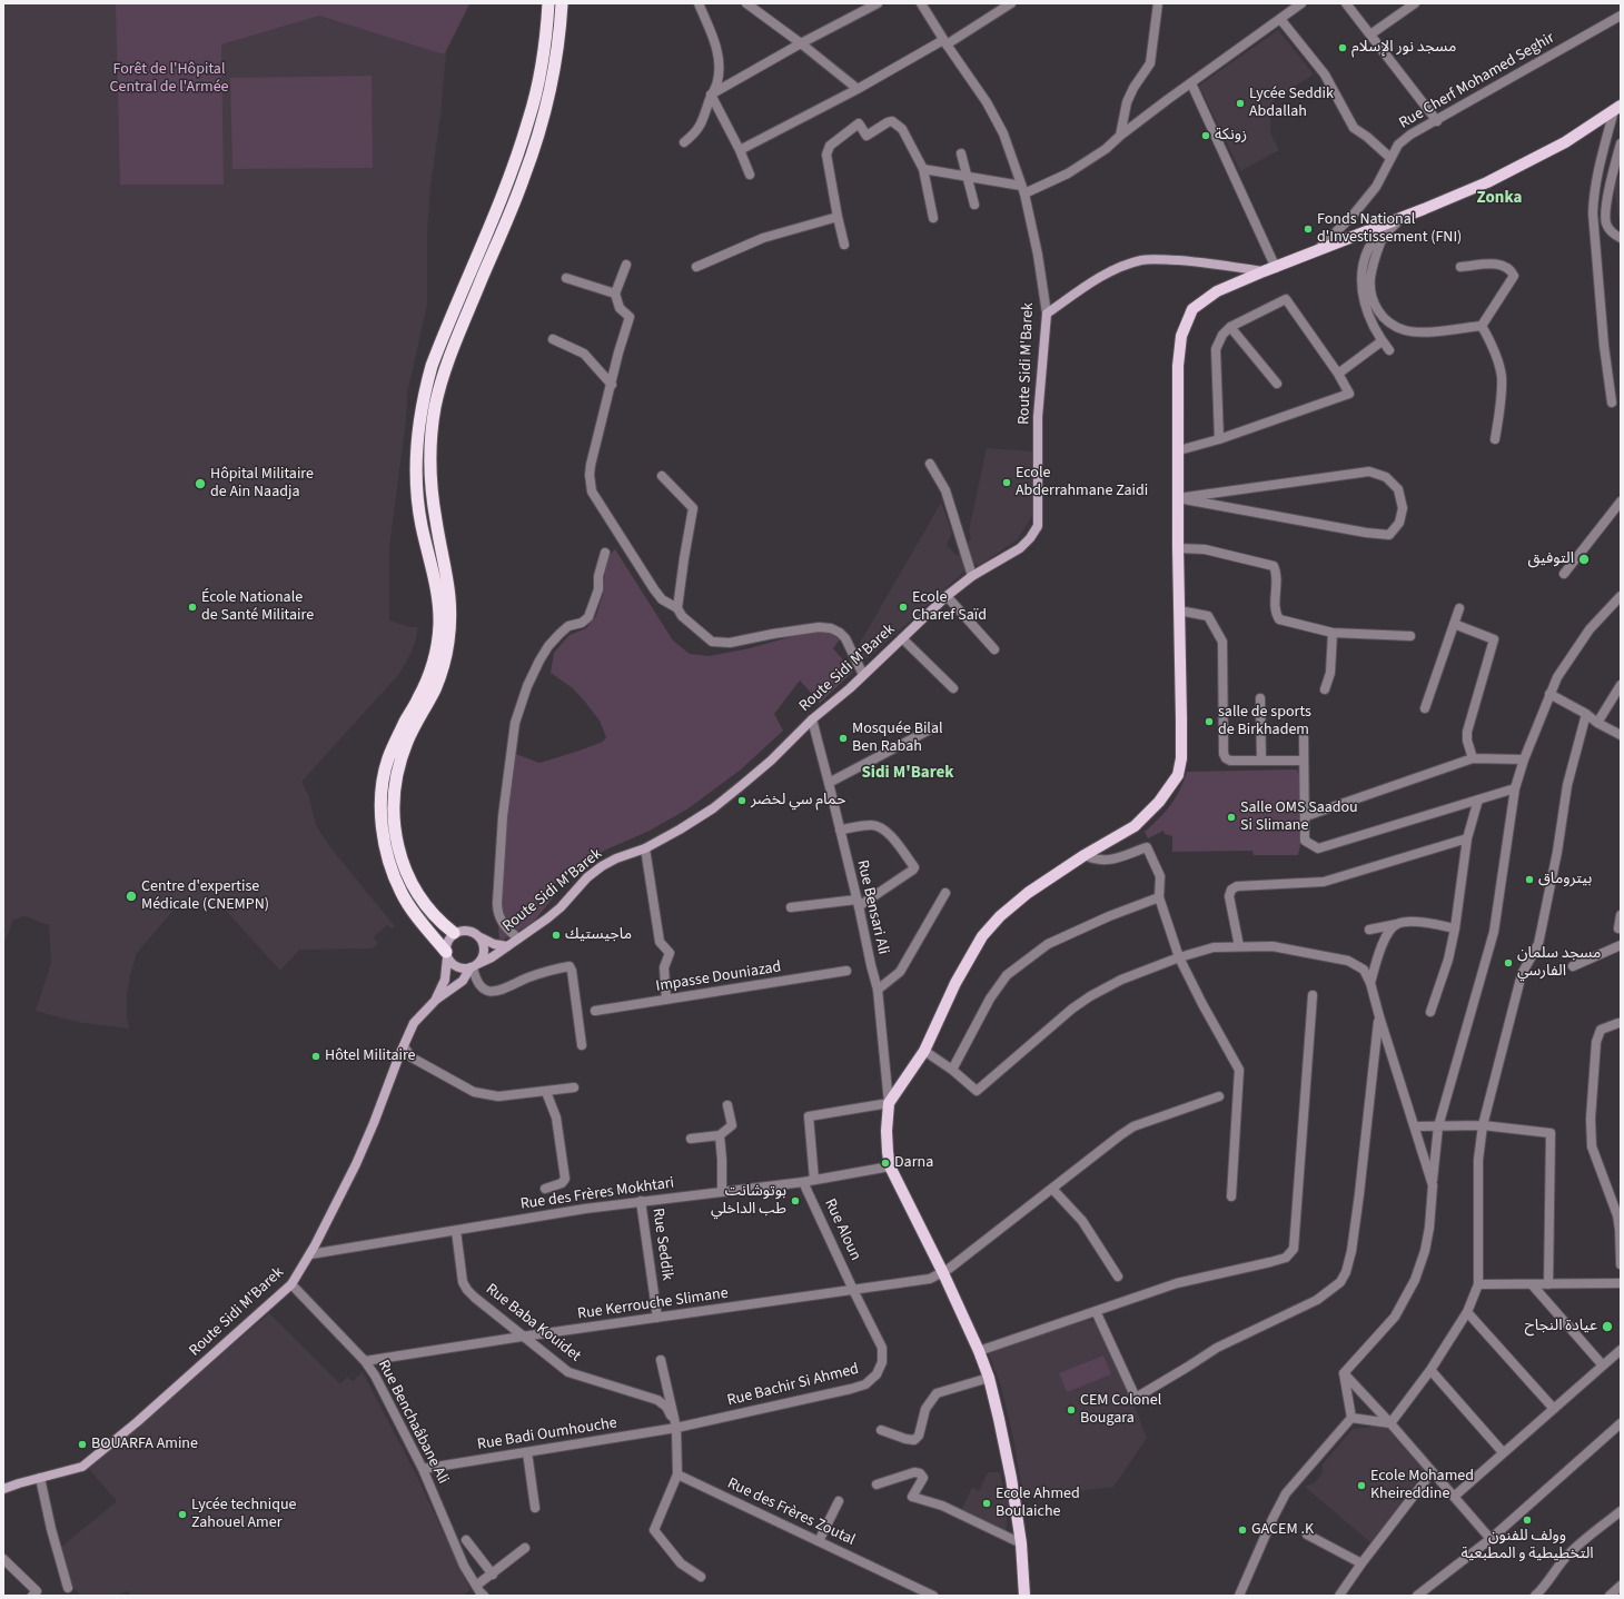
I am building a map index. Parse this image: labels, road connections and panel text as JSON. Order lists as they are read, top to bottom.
{
  "streets": {
    "main road": ["Route Sidi M'Barek"],
    "street": [
      "Rue Cherf Mohamed Seghir",
      "Rue Bensari Ali",
      "Impasse Douniazad",
      "Rue des Frères Mokhtari",
      "Rue Aloun",
      "Rue Seddik",
      "Rue Kerrouche Slimane",
      "Rue Baba Kouidet",
      "Rue Bachir Si Ahmed",
      "Rue Benchaâbane Ali",
      "Rue Badi Oumhouche",
      "Rue des Frères Zoutal"
    ]
  },
  "crossings": [
    ["Route Sidi M'Barek", "Rue Bensari Ali"],
    ["Route Sidi M'Barek", "Rue des Frères Mokhtari"],
    ["Route Sidi M'Barek", "Rue Benchaâbane Ali"],
    ["Rue des Frères Mokhtari", "Rue Aloun"],
    ["Rue des Frères Mokhtari", "Rue Seddik"],
    ["Rue des Frères Mokhtari", "Rue Baba Kouidet"],
    ["Rue Aloun", "Rue Kerrouche Slimane"],
    ["Rue Aloun", "Rue Bachir Si Ahmed"],
    ["Rue Seddik", "Rue Kerrouche Slimane"],
    ["Rue Kerrouche Slimane", "Rue Baba Kouidet"],
    ["Rue Kerrouche Slimane", "Rue Bachir Si Ahmed"],
    ["Rue Kerrouche Slimane", "Rue Benchaâbane Ali"],
    ["Rue Baba Kouidet", "Rue Bachir Si Ahmed"],
    ["Rue Baba Kouidet", "Rue Badi Oumhouche"],
    ["Rue Bachir Si Ahmed", "Rue Badi Oumhouche"],
    ["Rue Benchaâbane Ali", "Rue Badi Oumhouche"]
  ],
  "districts": ["Zonka", "Sidi M'Barek"],
  "parks": ["Forêt de l'Hôpital Central de l'Armée"],
  "places": [
    "مسجد نور الإسلام",
    "Lycée Seddik Abdallah",
    "زونكة",
    "Fonds National d'Investissement (FNI)",
    "Ecole Abderrahmane Zaidi",
    "Hôpital Militaire de Ain Naadja",
    "التوفيق",
    "École Nationale de Santé Militaire",
    "Ecole Charef Saïd",
    "salle de sports de Birkhadem",
    "Mosquée Bilal Ben Rabah",
    "حمام سي لخضر",
    "Salle OMS Saadou Si Slimane",
    "بيتروماق",
    "Centre d'expertise Médicale (CNEMPN)",
    "ماجيستيك",
    "مسجد سلمان الفارسي",
    "Hôtel Militaire",
    "Darna",
    "بوتوشانت طب الداخلي",
    "عيادة النجاح",
    "CEM Colonel Bougara",
    "BOUARFA Amine",
    "Ecole Mohamed Kheireddine",
    "Ecole Ahmed Boulaiche",
    "Lycée technique Zahouel Amer",
    "وولف للفنون التخطيطية و المطبعية",
    "GACEM .K"
  ]
}
